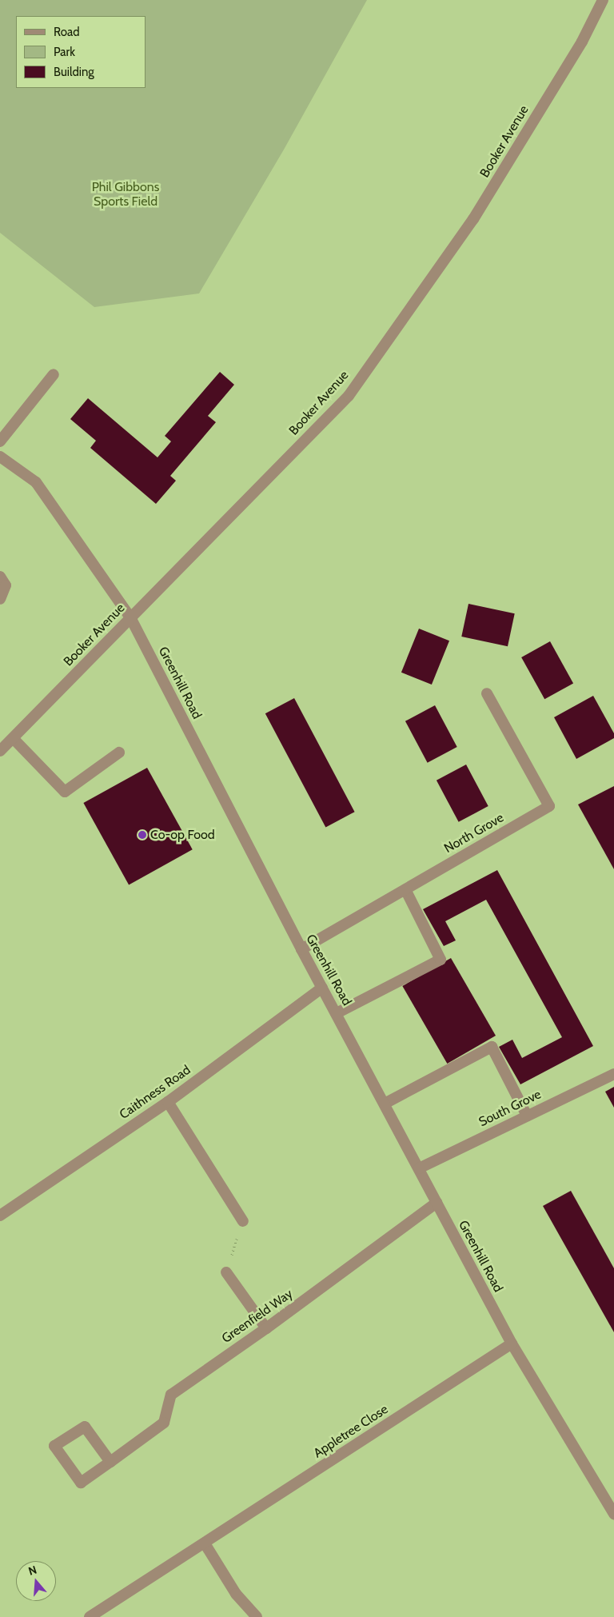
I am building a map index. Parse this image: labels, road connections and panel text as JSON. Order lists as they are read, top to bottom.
{
  "streets": {
    "street": [
      "Booker Avenue",
      "Greenhill Road",
      "North Grove",
      "Caithness Road",
      "South Grove",
      "Greenfield Way",
      "Appletree Close"
    ]
  },
  "crossings": [
    ["Booker Avenue", "Greenhill Road"],
    ["Greenhill Road", "North Grove"],
    ["Greenhill Road", "Caithness Road"],
    ["Greenhill Road", "South Grove"],
    ["Greenhill Road", "Greenfield Way"],
    ["Greenhill Road", "Appletree Close"]
  ],
  "parks": ["Phil Gibbons Sports Field"],
  "places": ["Co-op Food"],
  "legend": ["Road", "Park", "Building"],
  "north": "top"
}
